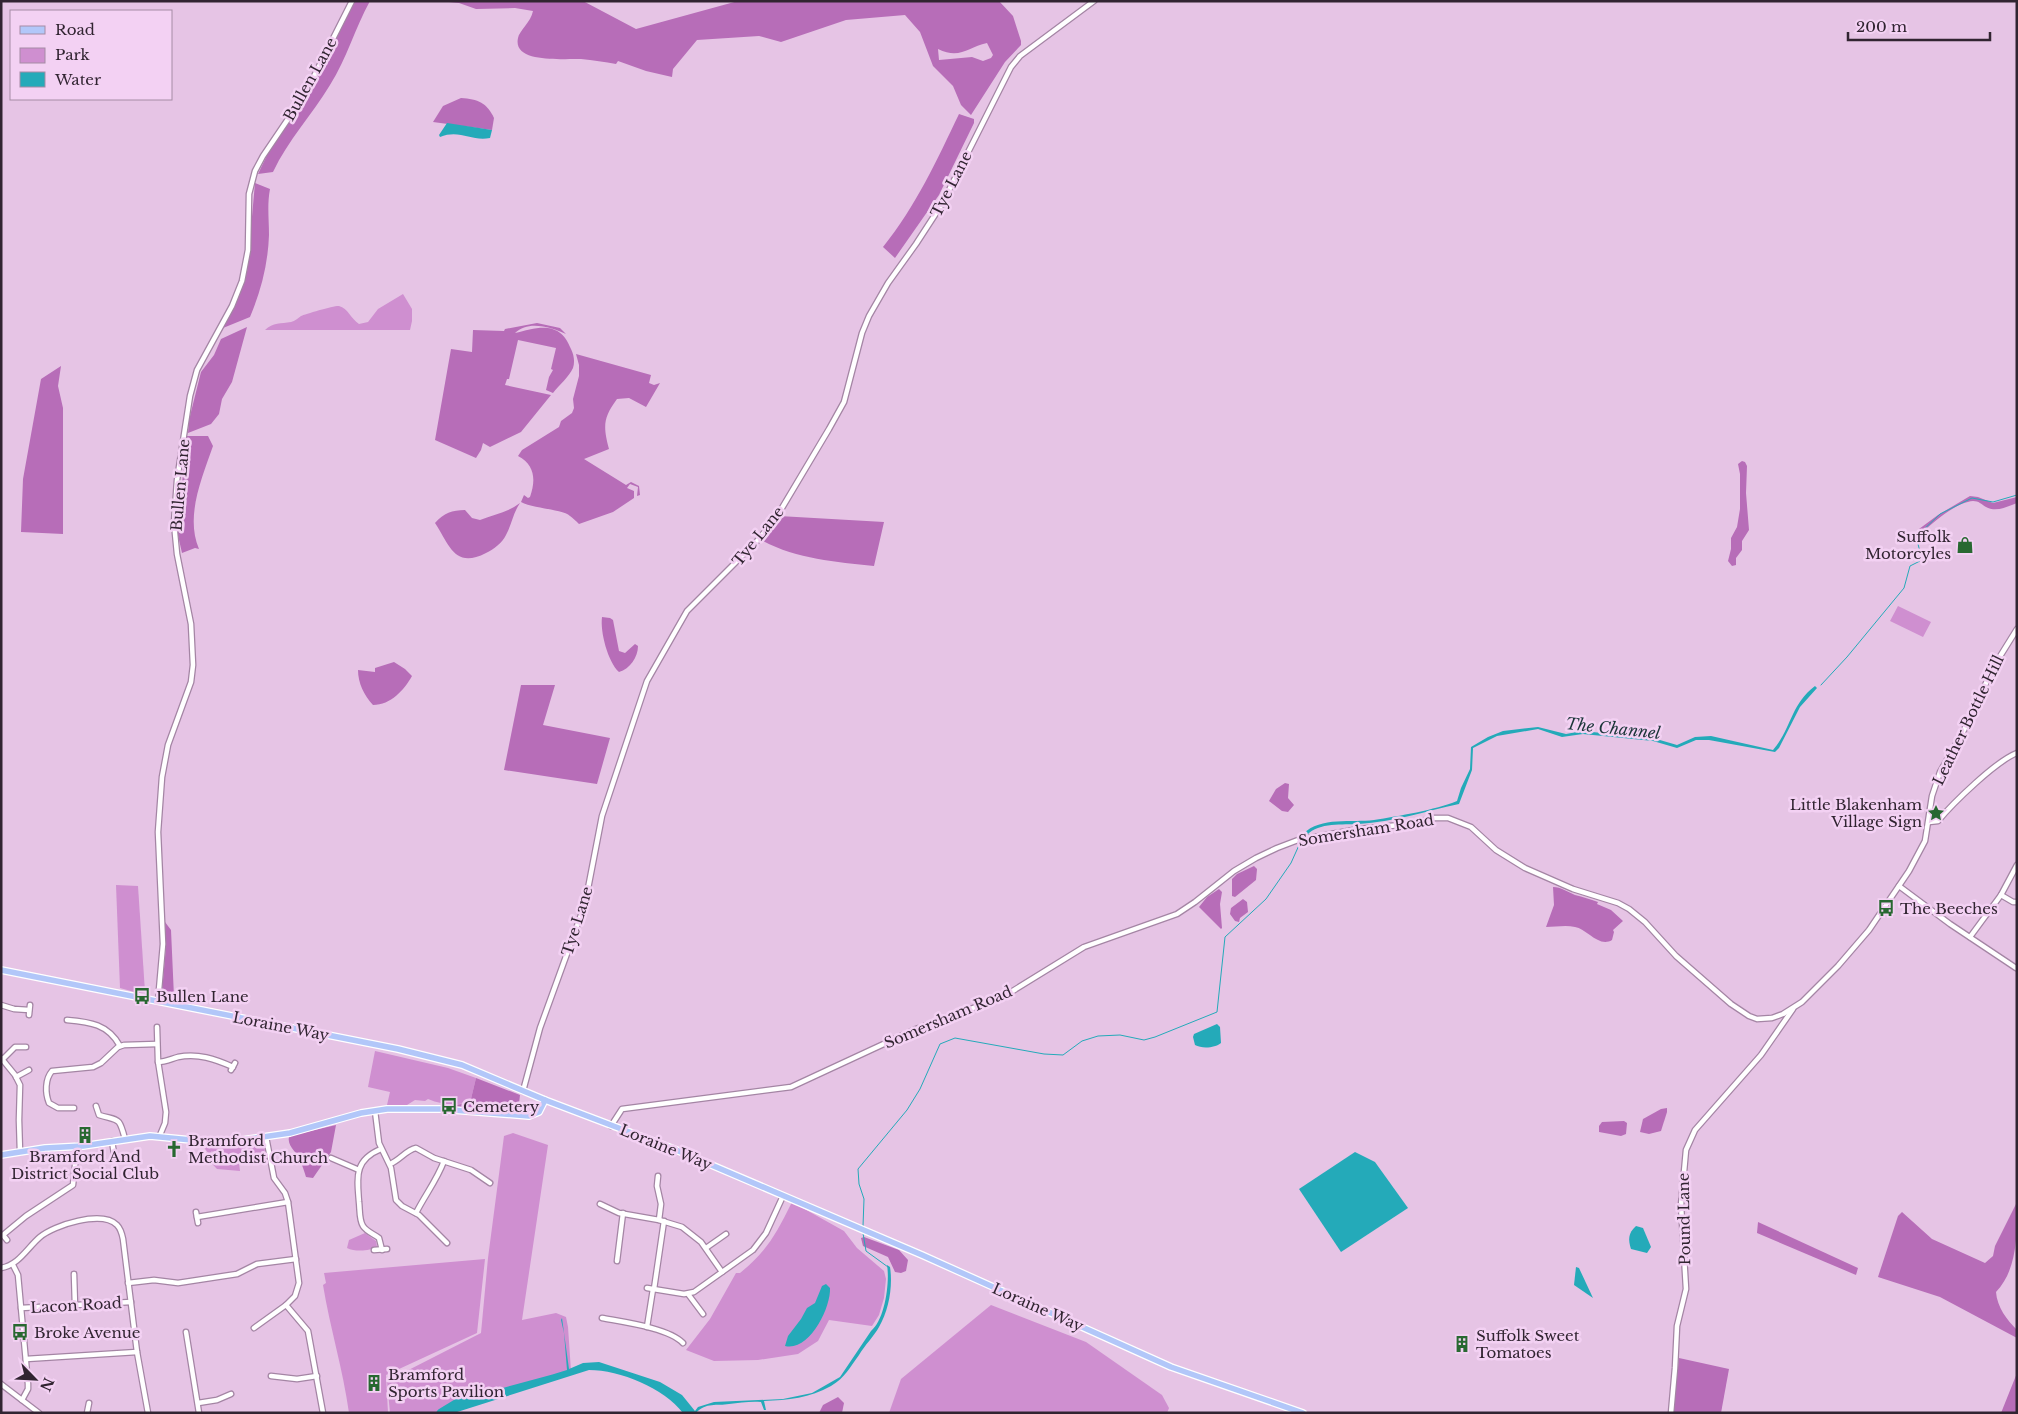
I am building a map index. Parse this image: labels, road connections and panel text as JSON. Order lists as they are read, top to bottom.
{
  "streets": {
    "main road": ["Loraine Way"],
    "street": [
      "Bullen Lane",
      "Tye Lane",
      "Leather Bottle Hill",
      "Somersham Road",
      "Pound Lane",
      "Lacon Road"
    ]
  },
  "crossings": [
    ["Bullen Lane", "Loraine Way"],
    ["Tye Lane", "Loraine Way"],
    ["Leather Bottle Hill", "Pound Lane"],
    ["Somersham Road", "Loraine Way"]
  ],
  "water": ["The Channel"],
  "places": {
    "shop": ["Suffolk Motorcyles"],
    "place": ["Little Blakenham Village Sign"],
    "bus stop": [
      "The Beeches",
      "Bullen Lane",
      "Cemetery",
      "Broke Avenue"
    ],
    "building": ["Bramford And District Social Club", "Suffolk Sweet Tomatoes", "Bramford Sports Pavilion"],
    "church": ["Bramford Methodist Church"]
  },
  "legend": ["Road", "Park", "Water"],
  "scale_bar": "200 m",
  "north": "bottom right"
}
